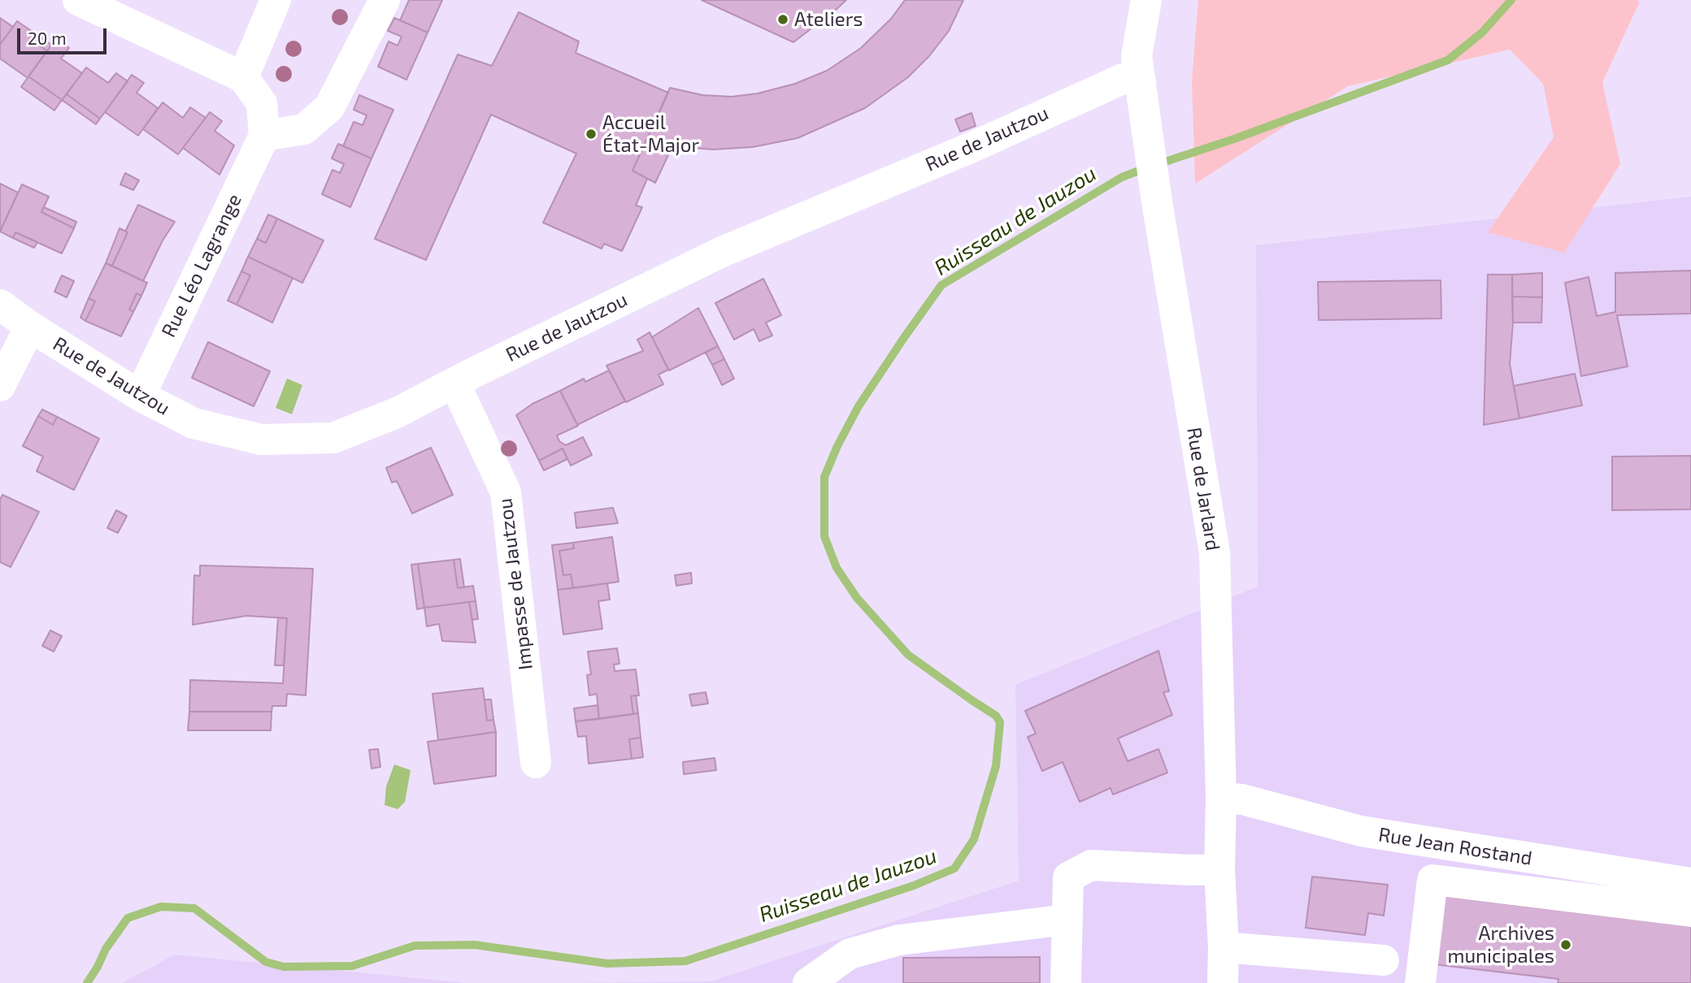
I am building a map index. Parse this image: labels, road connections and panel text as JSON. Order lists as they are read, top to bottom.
{
  "streets": {
    "street": [
      "Rue de Jautzou",
      "Rue Léo Lagrange",
      "Rue de Jarlard",
      "Impasse de Jautzou",
      "Rue Jean Rostand"
    ]
  },
  "crossings": [
    ["Rue de Jautzou", "Rue Léo Lagrange"],
    ["Rue de Jautzou", "Rue de Jarlard"],
    ["Rue de Jautzou", "Impasse de Jautzou"],
    ["Rue de Jarlard", "Rue Jean Rostand"]
  ],
  "water": ["Ruisseau de Jauzou"],
  "places": ["Ateliers", "Accueil État-Major", "Archives municipales"],
  "scale_bar": "20 m"
}
